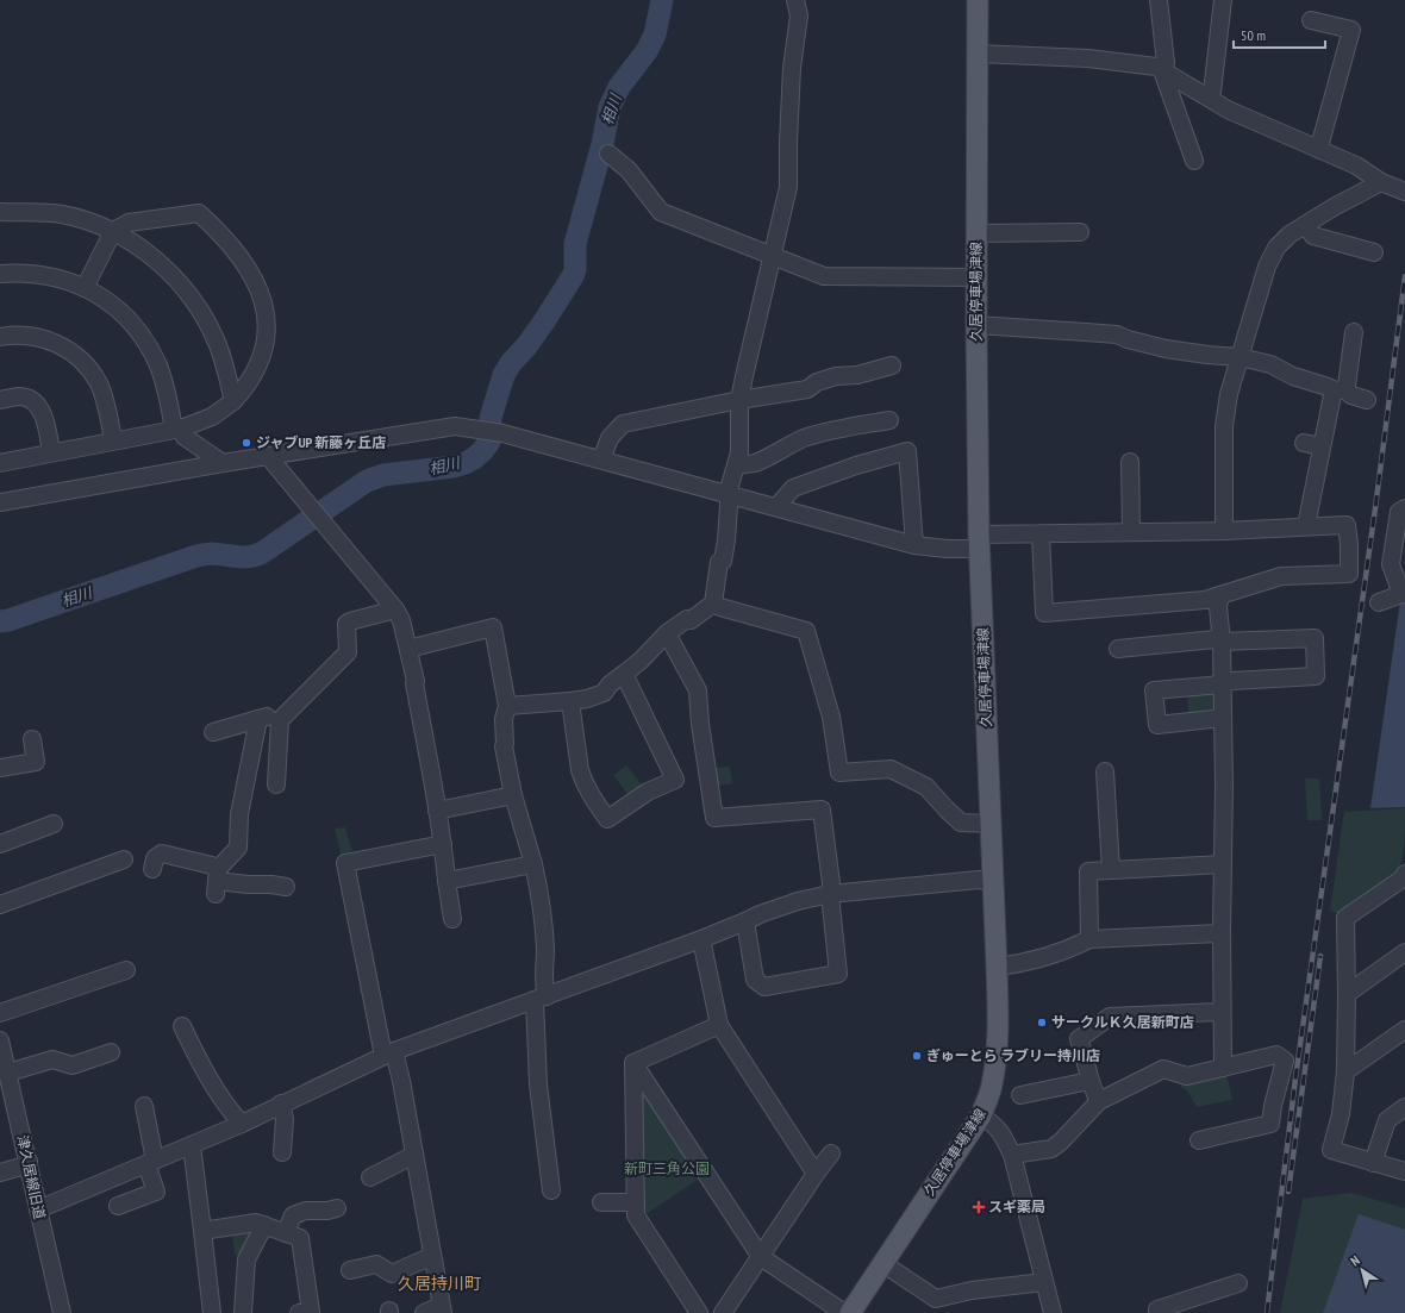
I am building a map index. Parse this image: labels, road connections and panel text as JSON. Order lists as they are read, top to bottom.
{
  "streets": {
    "main road": ["久居停車場津線"],
    "street": ["津久居線旧道"]
  },
  "districts": ["久居持川町"],
  "water": ["相川"],
  "parks": ["新町三角公園"],
  "places": {
    "other": ["ジャブUP 新藤ヶ丘店", "サークルＫ久居新町店", "ぎゅーとら ラブリー持川店"],
    "health": ["スギ薬局"]
  },
  "scale_bar": "50 m",
  "north": "top left"
}
